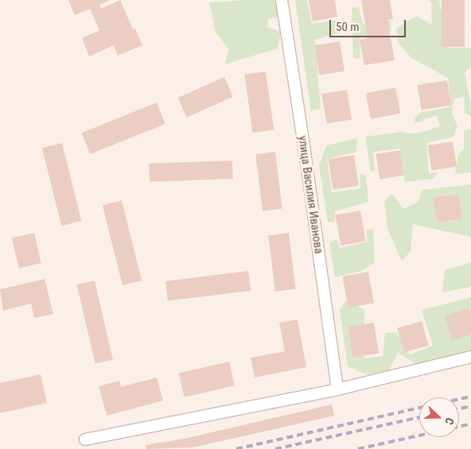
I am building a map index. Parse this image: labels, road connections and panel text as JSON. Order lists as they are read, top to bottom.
{
  "streets": {
    "street": ["улица Василия Иванова"]
  },
  "scale_bar": "50 m",
  "north": "right"
}
